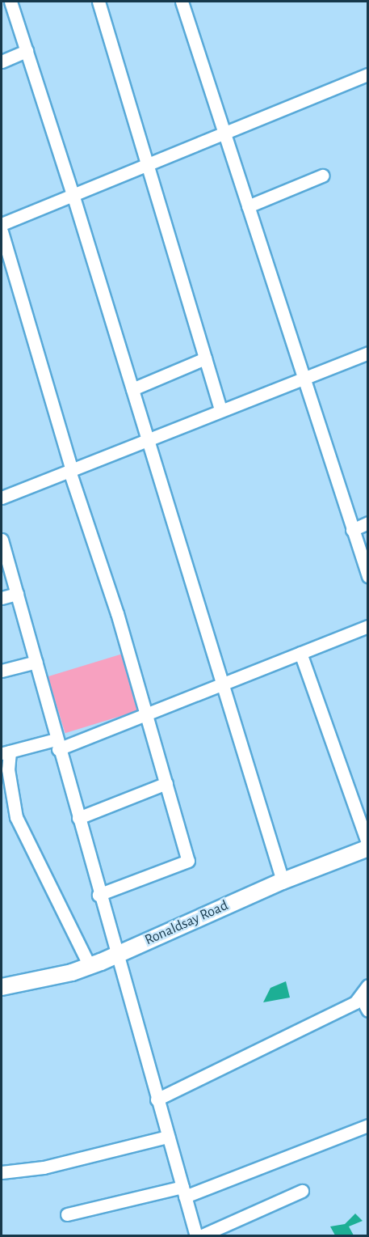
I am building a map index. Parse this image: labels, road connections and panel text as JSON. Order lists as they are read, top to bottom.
{
  "streets": {
    "main road": ["Ronaldsay Road"]
  }
}
